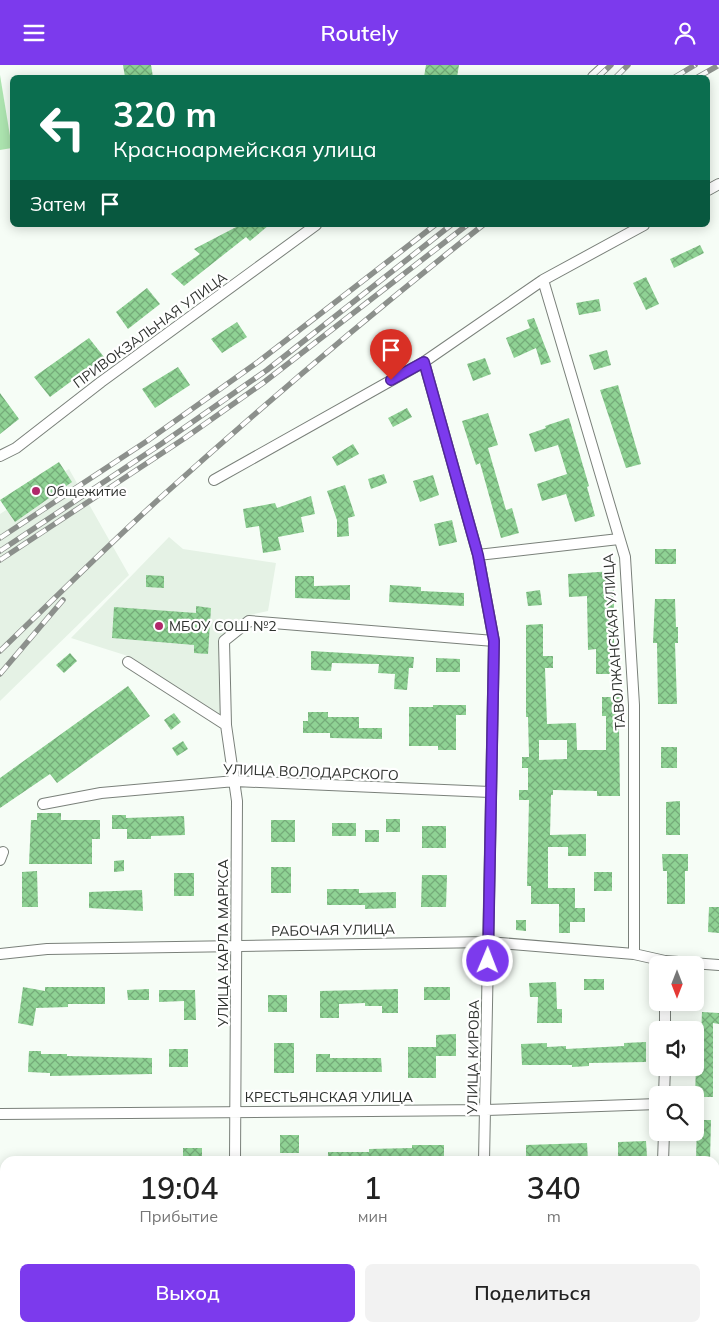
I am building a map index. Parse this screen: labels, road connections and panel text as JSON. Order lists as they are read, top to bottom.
{
  "streets": {
    "street": [
      "ПРИВОКЗАЛЬНАЯ УЛИЦА",
      "ТАВОЛЖАНСКАЯ УЛИЦА",
      "УЛИЦА ВОЛОДАРСКОГО",
      "РАБОЧАЯ УЛИЦА",
      "УЛИЦА КАРЛА МАРКСА",
      "УЛИЦА КИРОВА",
      "КРЕСТЬЯНСКАЯ УЛИЦА"
    ]
  },
  "crossings": [
    ["ТАВОЛЖАНСКАЯ УЛИЦА", "РАБОЧАЯ УЛИЦА"],
    ["УЛИЦА ВОЛОДАРСКОГО", "УЛИЦА КАРЛА МАРКСА"],
    ["УЛИЦА ВОЛОДАРСКОГО", "УЛИЦА КИРОВА"],
    ["РАБОЧАЯ УЛИЦА", "УЛИЦА КАРЛА МАРКСА"],
    ["РАБОЧАЯ УЛИЦА", "УЛИЦА КИРОВА"],
    ["УЛИЦА КАРЛА МАРКСА", "УЛИЦА КИРОВА"],
    ["УЛИЦА КАРЛА МАРКСА", "КРЕСТЬЯНСКАЯ УЛИЦА"],
    ["УЛИЦА КИРОВА", "КРЕСТЬЯНСКАЯ УЛИЦА"]
  ],
  "places": ["Общежитие", "МБОУ СОШ №2"],
  "north": "bottom",
  "page": {
    "header": "Routely",
    "turn": ["320 m", "Красноармейская улица"],
    "then": "Затем",
    "eta": [
      "19:04",
      "Прибытие",
      "1",
      "мин",
      "340",
      "m"
    ],
    "buttons": ["Выход", "Поделиться"]
  }
}
